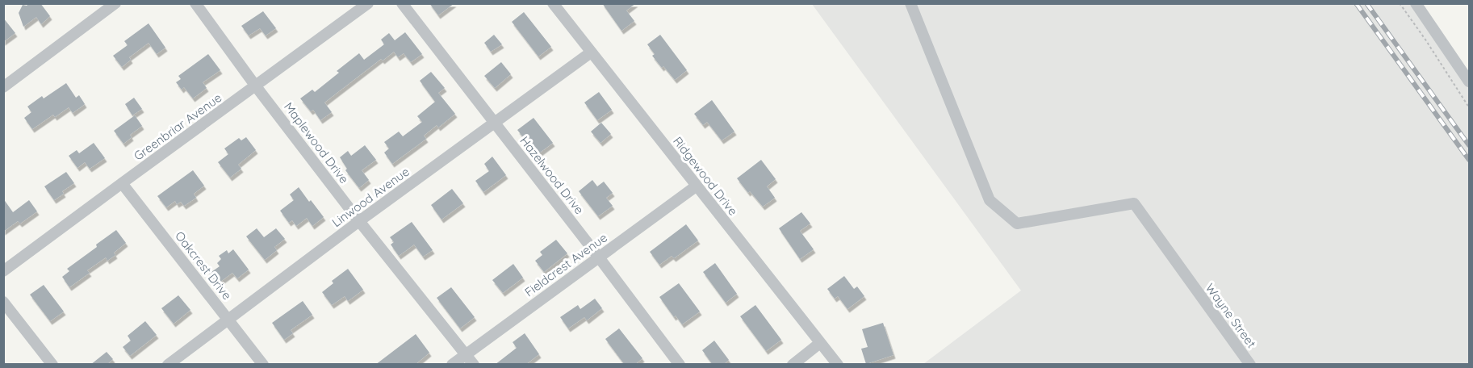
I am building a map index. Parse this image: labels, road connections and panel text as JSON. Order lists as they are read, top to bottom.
{
  "streets": {
    "street": [
      "Greenbriar Avenue",
      "Maplewood Drive",
      "Hazelwood Drive",
      "Ridgewood Drive",
      "Linwood Avenue",
      "Fieldcrest Avenue",
      "Oakcrest Drive",
      "Wayne Street"
    ]
  },
  "crossings": [
    ["Greenbriar Avenue", "Maplewood Drive"],
    ["Greenbriar Avenue", "Oakcrest Drive"],
    ["Maplewood Drive", "Linwood Avenue"],
    ["Maplewood Drive", "Fieldcrest Avenue"],
    ["Hazelwood Drive", "Linwood Avenue"],
    ["Hazelwood Drive", "Fieldcrest Avenue"],
    ["Ridgewood Drive", "Linwood Avenue"],
    ["Ridgewood Drive", "Fieldcrest Avenue"],
    ["Linwood Avenue", "Oakcrest Drive"]
  ]
}
